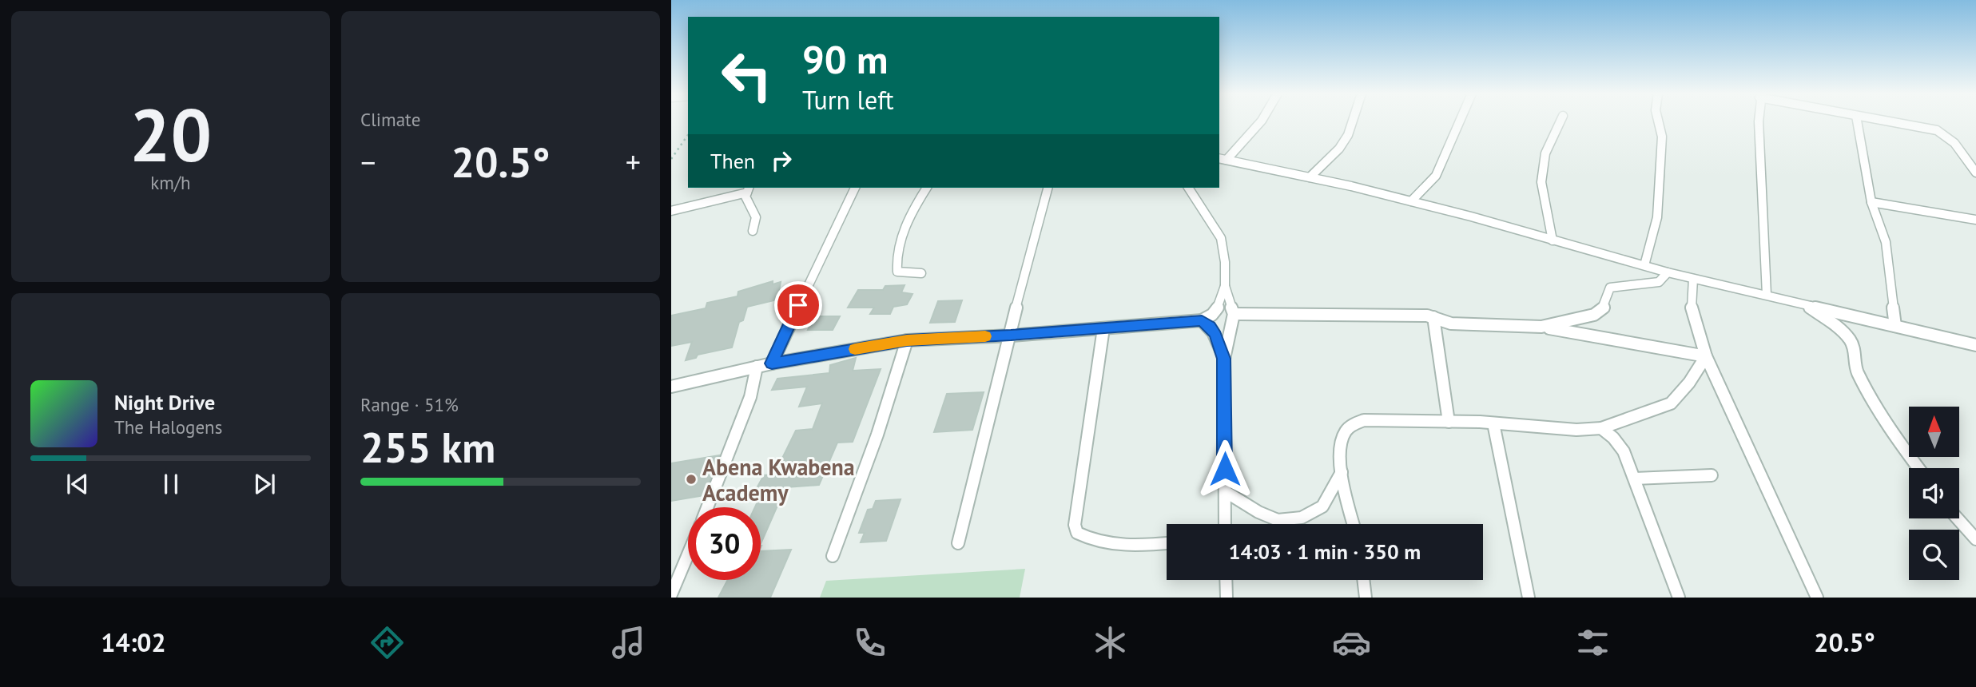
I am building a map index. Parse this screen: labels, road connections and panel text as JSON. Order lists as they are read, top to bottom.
{
  "places": ["Abena Kwabena Academy"],
  "north": "top",
  "page": {
    "tile": [
      ["20", "km/h"],
      "Climate",
      ["Range · 51%", "255 km"]
    ],
    "turn": ["90 m", "Turn left"],
    "then": "Then",
    "heat": ["−", "20.5°", "+"],
    "song": ["Night Drive", "The Halogens"],
    "limit": "30",
    "trip": "14:03 · 1 min · 350 m",
    "tabs": ["14:02", "20.5°"]
  }
}
